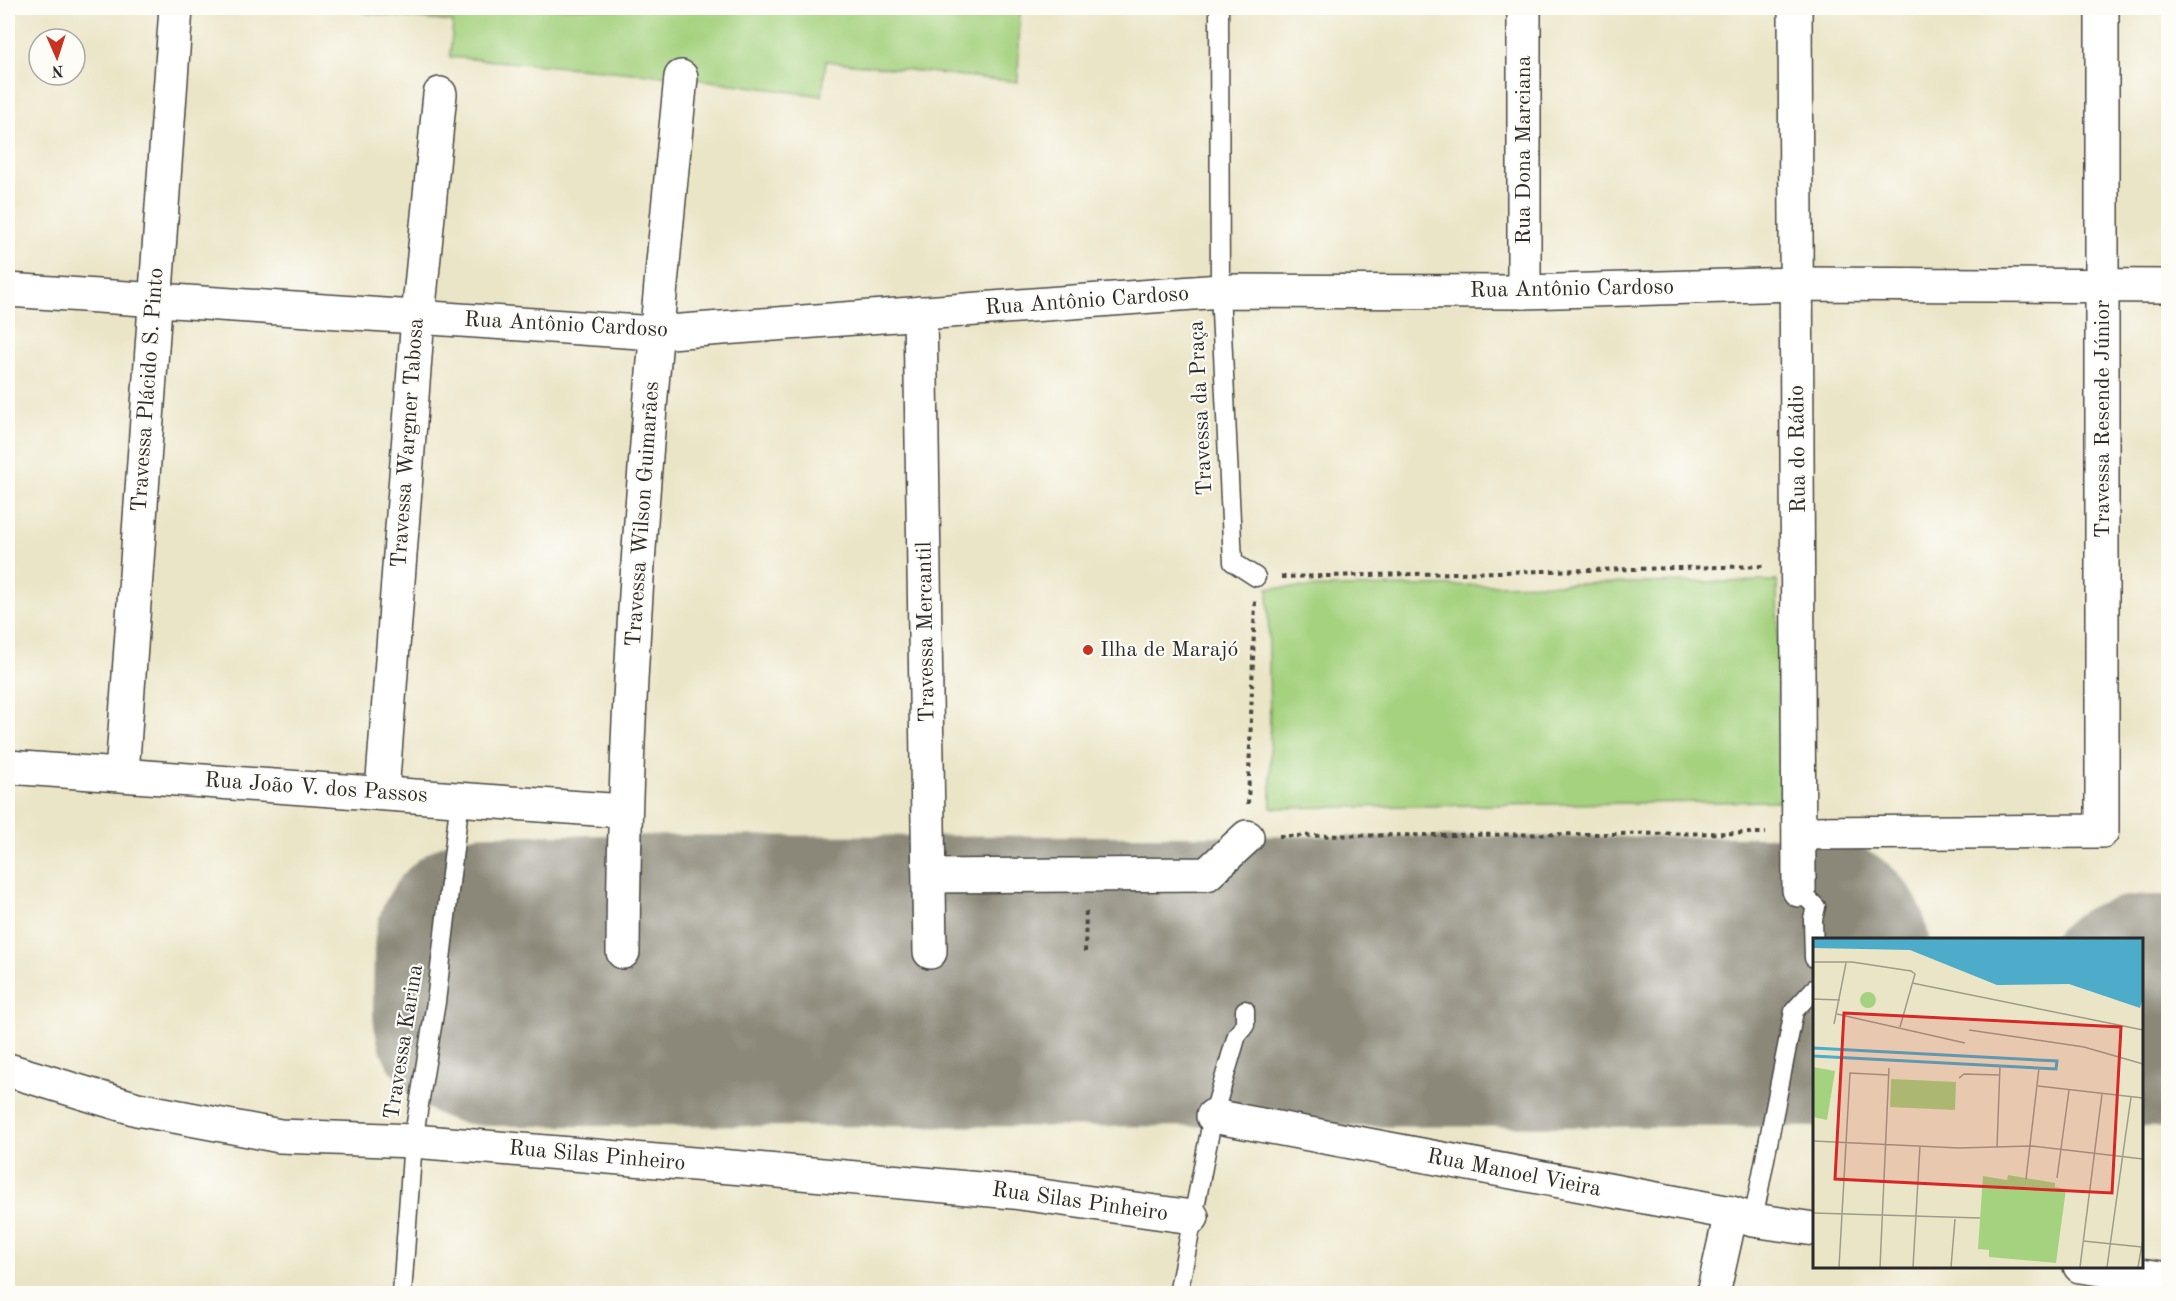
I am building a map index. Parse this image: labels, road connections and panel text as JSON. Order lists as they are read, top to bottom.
{
  "streets": {
    "street": [
      "Rua Dona Marciana",
      "Rua Antônio Cardoso",
      "Travessa Plácido S. Pinto",
      "Travessa Resende Júnior",
      "Travessa Wargner Tabosa",
      "Rua do Rádio",
      "Travessa Wilson Guimarães",
      "Travessa Mercantil",
      "Rua João V. dos Passos",
      "Rua Silas Pinheiro",
      "Rua Manoel Vieira"
    ],
    "lane": ["Travessa da Praça", "Travessa Karina"]
  },
  "crossings": [
    ["Rua Dona Marciana", "Rua Antônio Cardoso"],
    ["Rua Antônio Cardoso", "Travessa Plácido S. Pinto"],
    ["Rua Antônio Cardoso", "Travessa da Praça"],
    ["Rua Antônio Cardoso", "Travessa Resende Júnior"],
    ["Rua Antônio Cardoso", "Travessa Wargner Tabosa"],
    ["Rua Antônio Cardoso", "Rua do Rádio"],
    ["Rua Antônio Cardoso", "Travessa Wilson Guimarães"],
    ["Rua Antônio Cardoso", "Travessa Mercantil"],
    ["Travessa Plácido S. Pinto", "Rua João V. dos Passos"],
    ["Travessa Resende Júnior", "Rua do Rádio"],
    ["Travessa Wargner Tabosa", "Rua João V. dos Passos"],
    ["Travessa Wilson Guimarães", "Rua João V. dos Passos"],
    ["Rua João V. dos Passos", "Travessa Karina"],
    ["Travessa Karina", "Rua Silas Pinheiro"]
  ],
  "places": ["Ilha de Marajó"],
  "north": "bottom"
}
